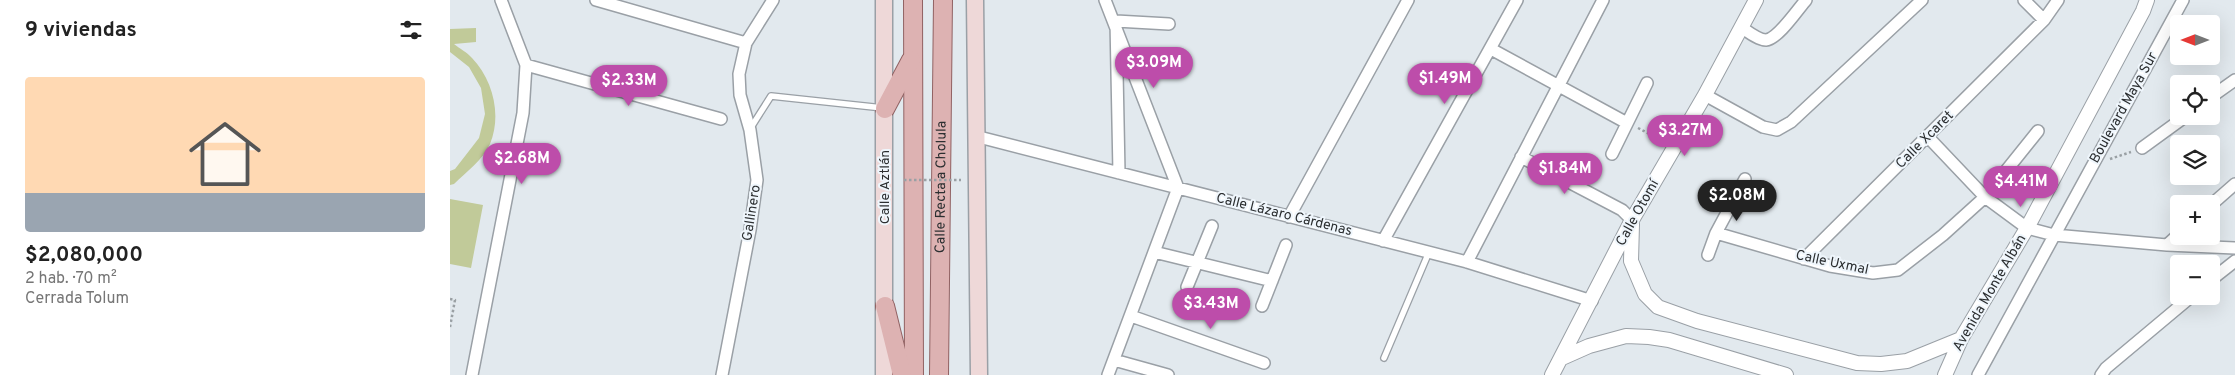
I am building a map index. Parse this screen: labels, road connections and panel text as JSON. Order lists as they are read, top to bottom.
{
  "streets": {
    "main road": ["Calle Aztlán", "Calle Recta a Cholula"],
    "street": [
      "Boulevard Maya Sur",
      "Calle Xcaret",
      "Gallinero",
      "Calle Otomí",
      "Calle Lázaro Cárdenas",
      "Calle Uxmal",
      "Avenida Monte Albán"
    ]
  },
  "crossings": [
    ["Calle Xcaret", "Calle Uxmal"],
    ["Calle Otomí", "Calle Lázaro Cárdenas"]
  ],
  "north": "left",
  "page": {
    "heading": "9 viviendas",
    "map_buttons": ["+", "−"],
    "price": [
      "$3.09M",
      "$1.49M",
      "$2.33M",
      "$3.27M",
      "$2.68M",
      "$1.84M",
      "$4.41M",
      "$2.08M",
      "$3.43M"
    ],
    "list": [
      {
        "name": "$2,080,000",
        "note": "2 hab. · 70 m² · Cerrada Tolum"
      }
    ]
  }
}
